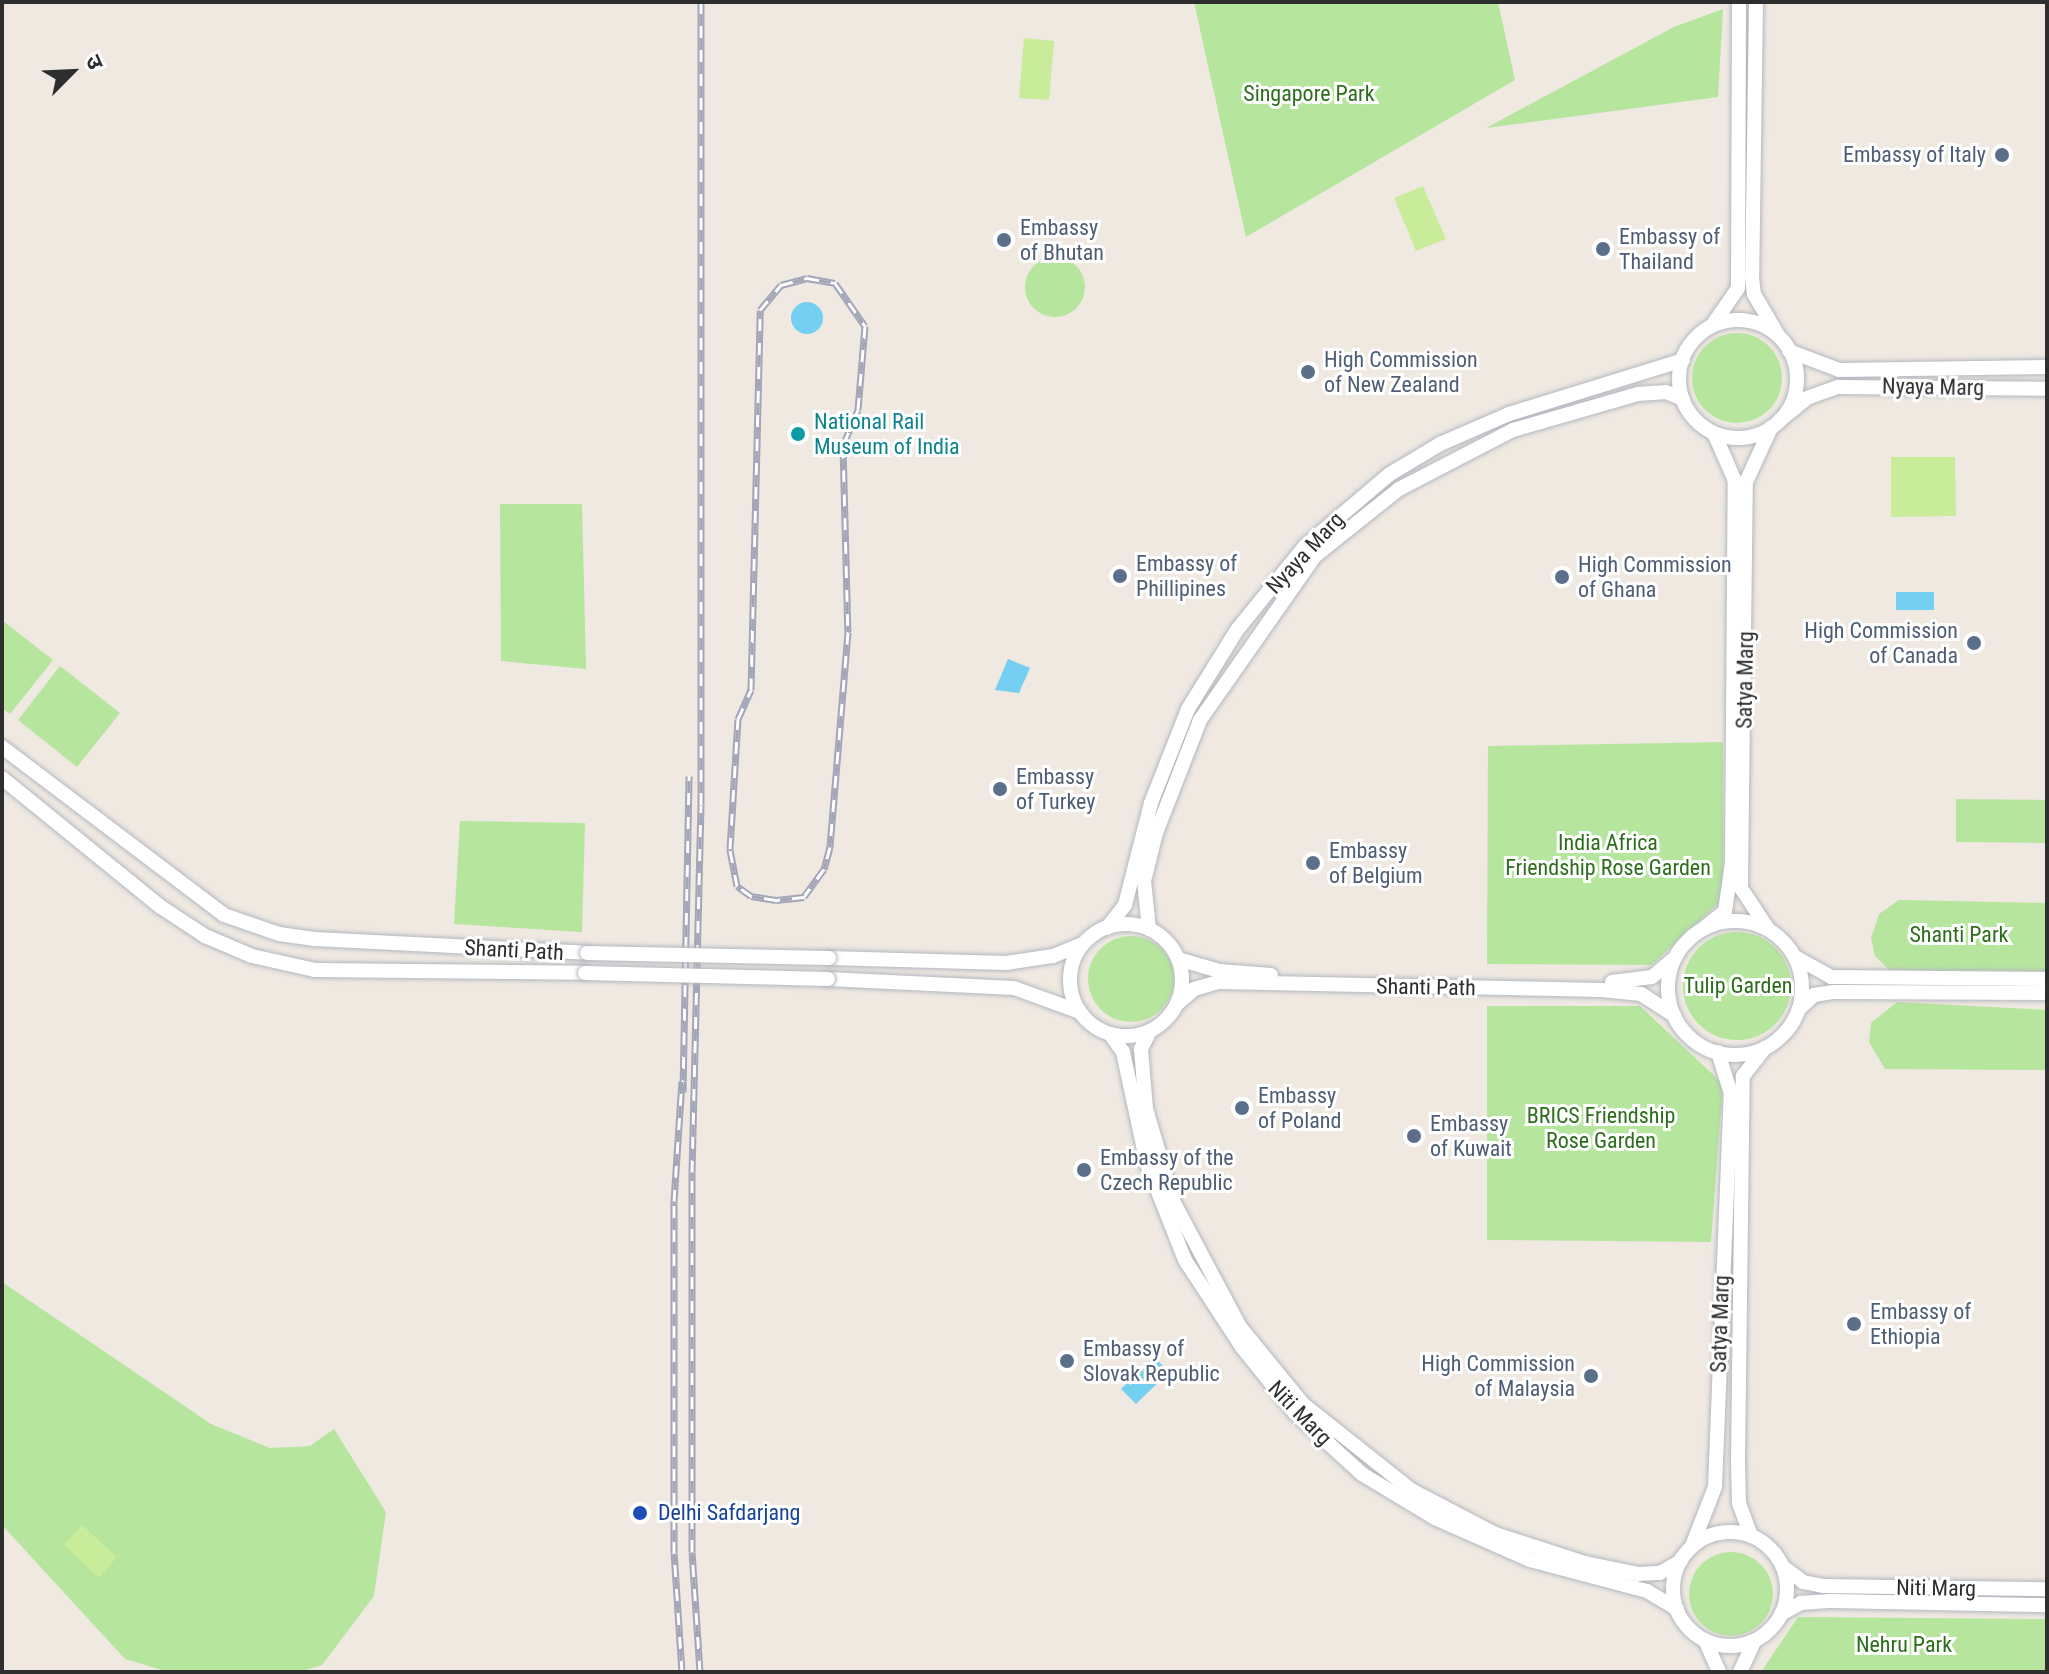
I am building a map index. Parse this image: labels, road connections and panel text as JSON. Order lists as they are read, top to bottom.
{
  "streets": {
    "main road": [
      "Nyaya Marg",
      "Satya Marg",
      "Shanti Path",
      "Niti Marg"
    ]
  },
  "crossings": [
    ["Nyaya Marg", "Satya Marg"],
    ["Nyaya Marg", "Shanti Path"],
    ["Nyaya Marg", "Niti Marg"],
    ["Satya Marg", "Shanti Path"],
    ["Satya Marg", "Niti Marg"],
    ["Shanti Path", "Niti Marg"]
  ],
  "parks": [
    "Singapore Park",
    "India Africa Friendship Rose Garden",
    "Shanti Park",
    "Tulip Garden",
    "BRICS Friendship Rose Garden",
    "Nehru Park"
  ],
  "places": [
    "Embassy of Italy",
    "Embassy of Bhutan",
    "Embassy of Thailand",
    "High Commission of New Zealand",
    "National Rail Museum of India",
    "Embassy of Phillipines",
    "High Commission of Ghana",
    "High Commission of Canada",
    "Embassy of Turkey",
    "Embassy of Belgium",
    "Embassy of Poland",
    "Embassy of Kuwait",
    "Embassy of the Czech Republic",
    "Embassy of Ethiopia",
    "Embassy of Slovak Republic",
    "High Commission of Malaysia",
    "Delhi Safdarjang"
  ],
  "north": "top right"
}
